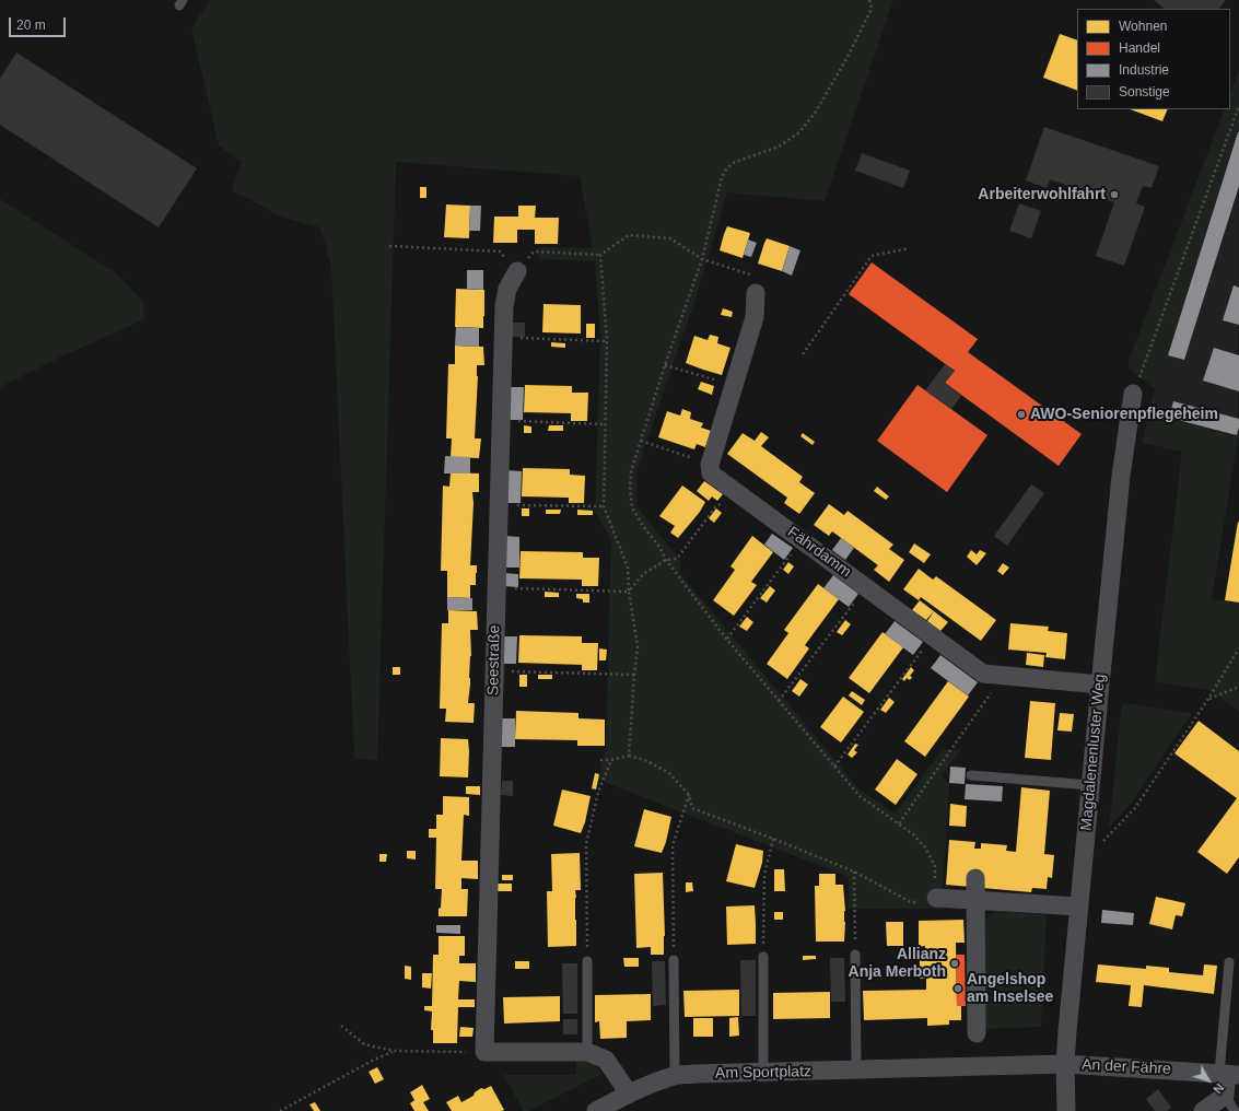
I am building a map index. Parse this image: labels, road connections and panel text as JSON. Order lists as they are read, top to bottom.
{
  "streets": {
    "street": [
      "Fährdamm",
      "Seestraße",
      "Magdalenenluster Weg",
      "An der Fähre",
      "Am Sportplatz"
    ]
  },
  "crossings": [
    ["Fährdamm", "Magdalenenluster Weg"],
    ["Magdalenenluster Weg", "An der Fähre"],
    ["Magdalenenluster Weg", "Am Sportplatz"],
    ["An der Fähre", "Am Sportplatz"]
  ],
  "places": [
    "Arbeiterwohlfahrt",
    "AWO-Seniorenpflegeheim",
    "Allianz Anja Merboth",
    "Angelshop am Inselsee"
  ],
  "legend": [
    "Wohnen",
    "Handel",
    "Industrie",
    "Sonstige"
  ],
  "scale_bar": "20 m",
  "north": "bottom right"
}
